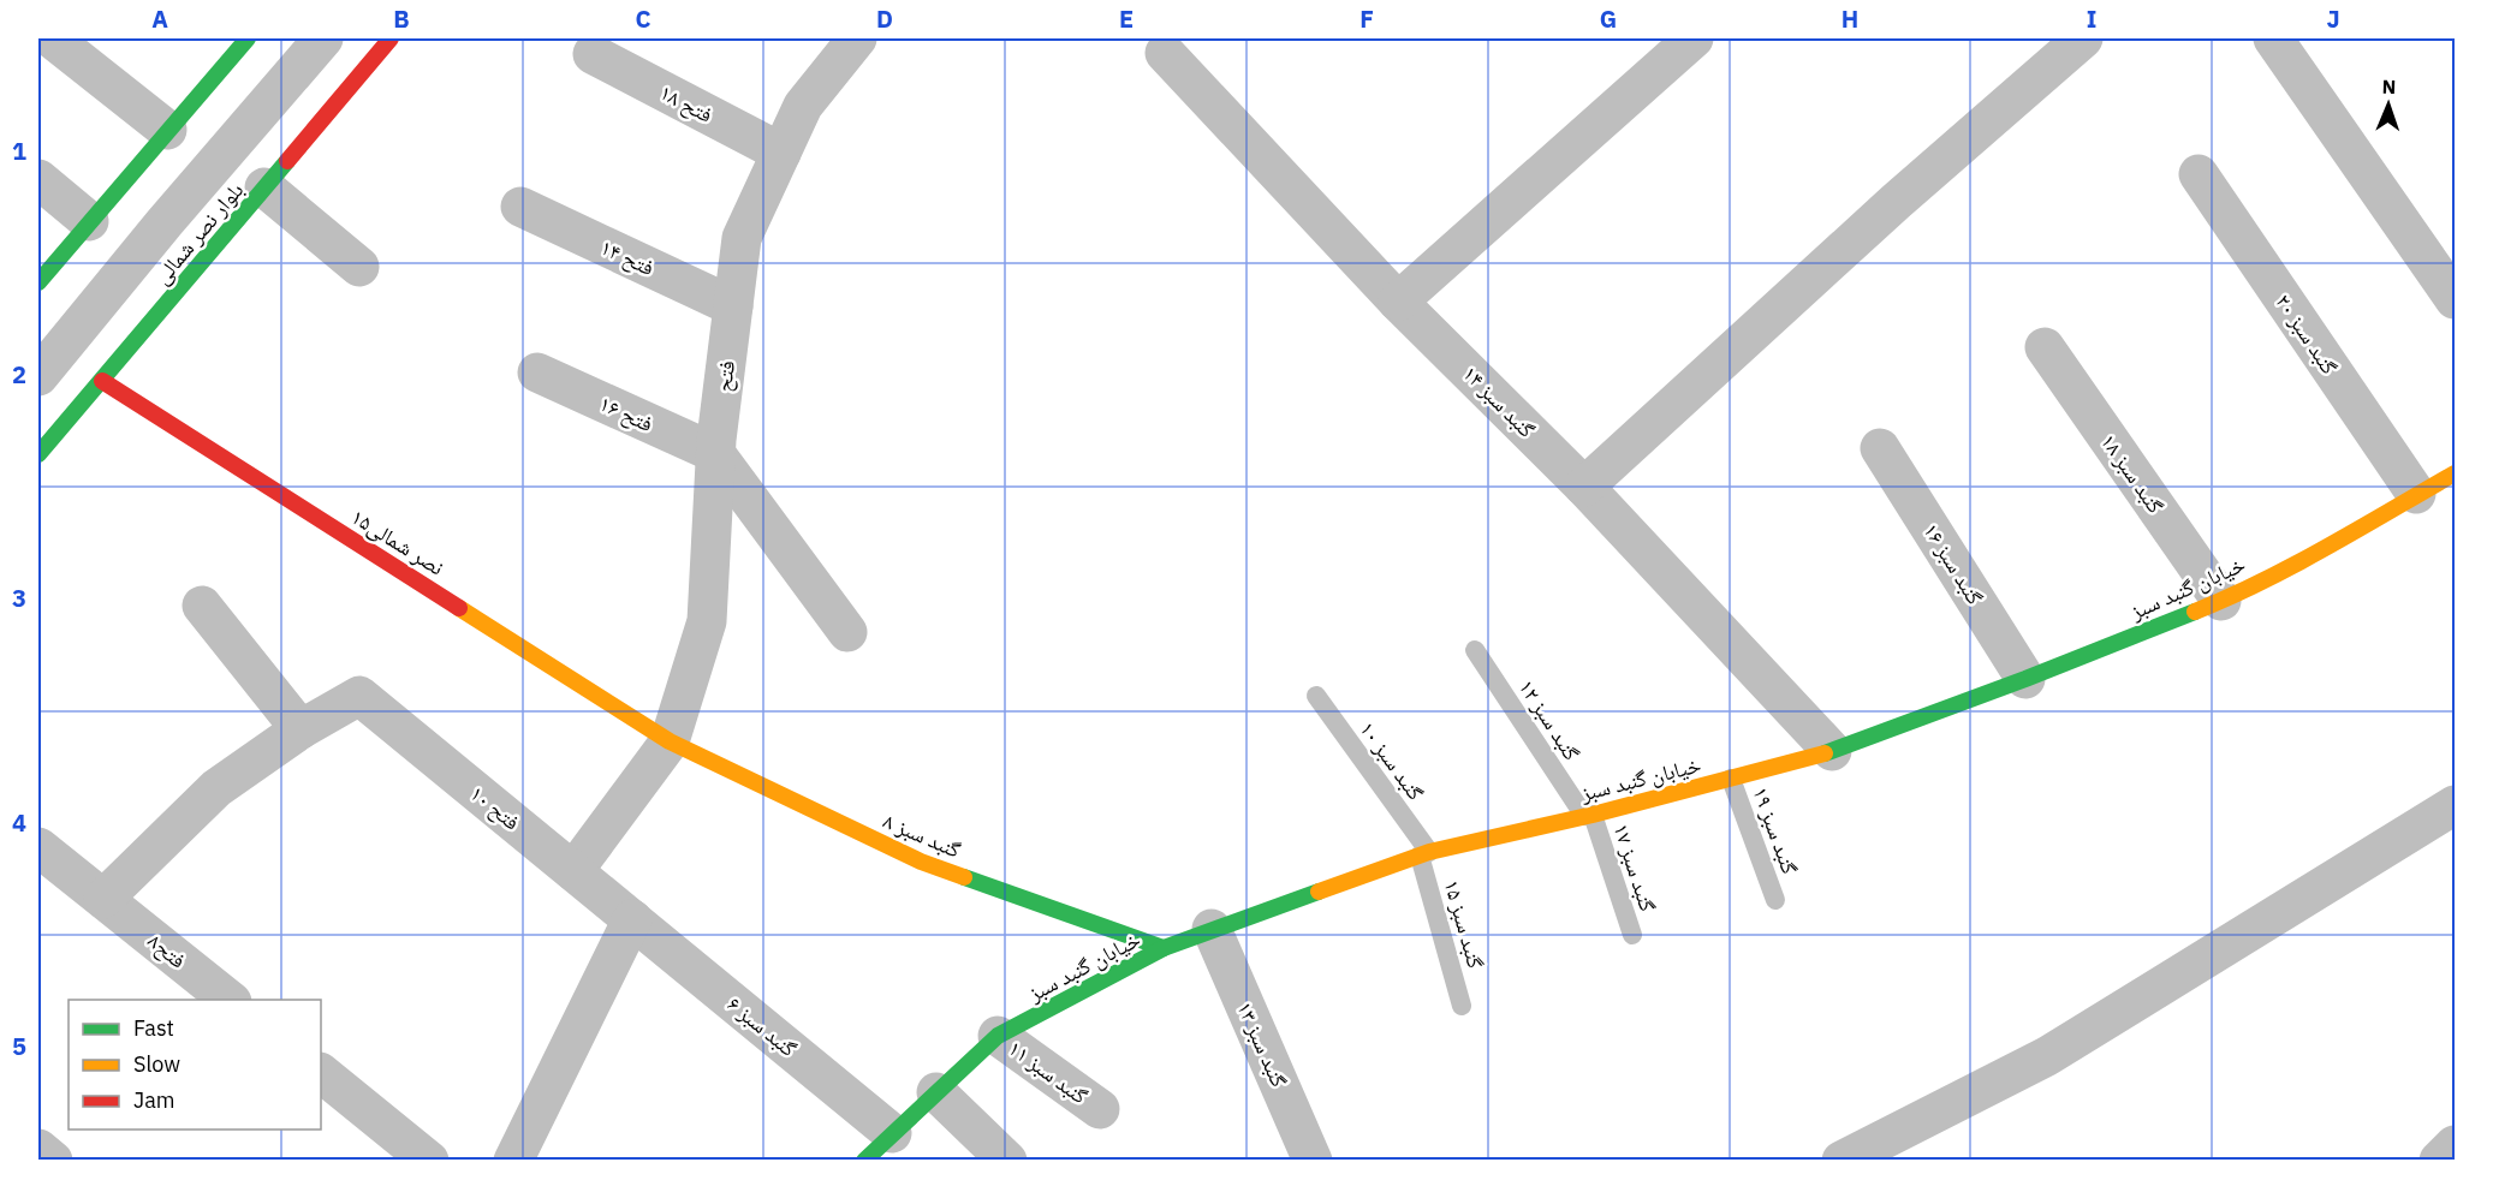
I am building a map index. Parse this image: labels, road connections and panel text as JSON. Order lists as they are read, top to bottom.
{
  "streets": {
    "street": [
      "فتح ۱۸",
      "بلوار نصر شمالی",
      "فتح ۱۴",
      "گنبد سبز ۲۰",
      "فتح",
      "گنبد سبز ۱۴",
      "فتح ۱۶",
      "گنبد سبز ۱۸",
      "نصر شمالی۱۵",
      "گنبد سبز ۱۶",
      "خیابان گنبد سبز",
      "فتح ۱۰",
      "گنبد سبز ۸",
      "فتح۸",
      "گنبد سبز ۶",
      "گنبد سبز ۱۳",
      "گنبد سبز ۱۱"
    ],
    "lane": [
      "گنبد سبز ۱۲",
      "گنبد سبز ۱۰",
      "گنبد سبز ۱۹",
      "گنبد سبز ۱۷",
      "گنبد سبز ۱۵"
    ]
  },
  "crossings": [
    ["فتح ۱۸", "فتح"],
    ["بلوار نصر شمالی", "نصر شمالی۱۵"],
    ["فتح ۱۴", "فتح"],
    ["گنبد سبز ۲۰", "خیابان گنبد سبز"],
    ["فتح", "فتح ۱۶"],
    ["فتح", "نصر شمالی۱۵"],
    ["فتح", "گنبد سبز ۸"],
    ["گنبد سبز ۱۴", "خیابان گنبد سبز"],
    ["گنبد سبز ۱۸", "خیابان گنبد سبز"],
    ["نصر شمالی۱۵", "گنبد سبز ۸"],
    ["گنبد سبز ۱۶", "خیابان گنبد سبز"],
    ["خیابان گنبد سبز", "گنبد سبز ۱۲"],
    ["خیابان گنبد سبز", "گنبد سبز ۱۰"],
    ["خیابان گنبد سبز", "گنبد سبز ۱۹"],
    ["خیابان گنبد سبز", "گنبد سبز ۸"],
    ["خیابان گنبد سبز", "گنبد سبز ۱۷"],
    ["خیابان گنبد سبز", "گنبد سبز ۱۵"],
    ["خیابان گنبد سبز", "گنبد سبز ۶"],
    ["خیابان گنبد سبز", "گنبد سبز ۱۳"],
    ["خیابان گنبد سبز", "گنبد سبز ۱۱"],
    ["گنبد سبز ۱۲", "گنبد سبز ۱۷"],
    ["گنبد سبز ۱۰", "گنبد سبز ۱۵"],
    ["فتح ۱۰", "گنبد سبز ۶"]
  ],
  "legend": ["Fast", "Slow", "Jam"],
  "north": "top",
  "grid": {
    "columns": [
      "A",
      "B",
      "C",
      "D",
      "E",
      "F",
      "G",
      "H",
      "I",
      "J"
    ],
    "rows": [
      "1",
      "2",
      "3",
      "4",
      "5"
    ]
  }
}
